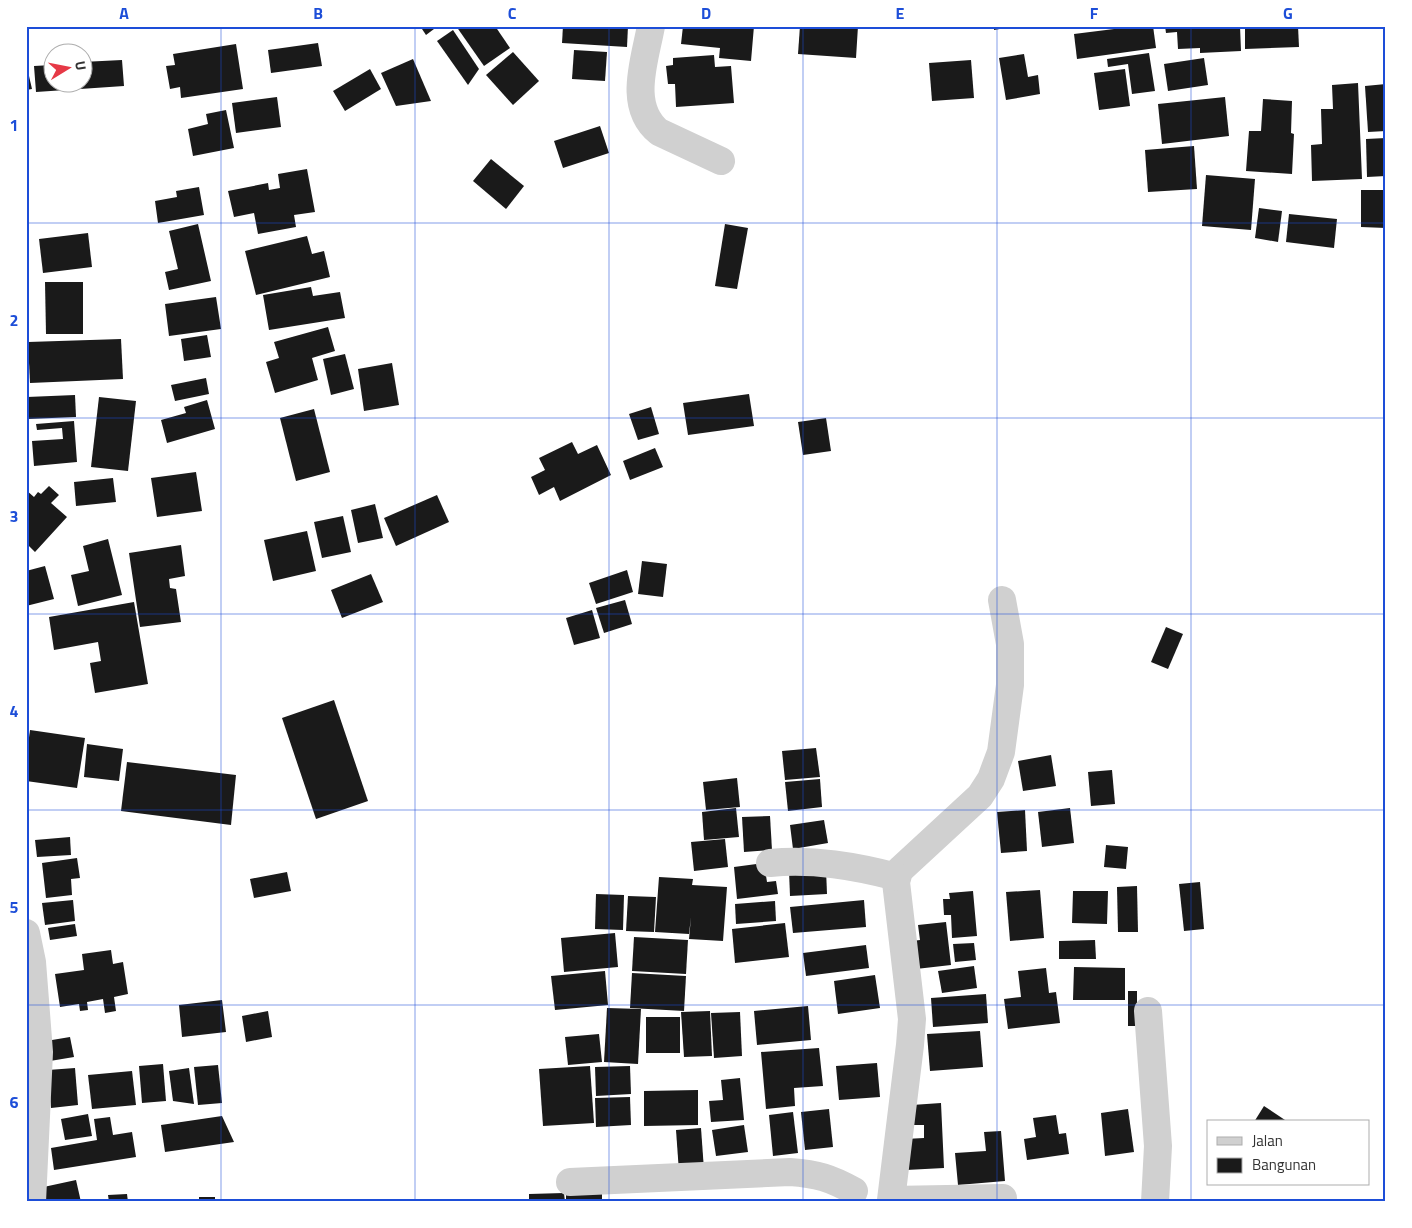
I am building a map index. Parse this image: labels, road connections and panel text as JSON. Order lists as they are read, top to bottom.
{
  "legend": ["Jalan", "Bangunan"],
  "north": "right",
  "grid": {
    "columns": [
      "A",
      "B",
      "C",
      "D",
      "E",
      "F",
      "G"
    ],
    "rows": [
      "1",
      "2",
      "3",
      "4",
      "5",
      "6"
    ]
  }
}
